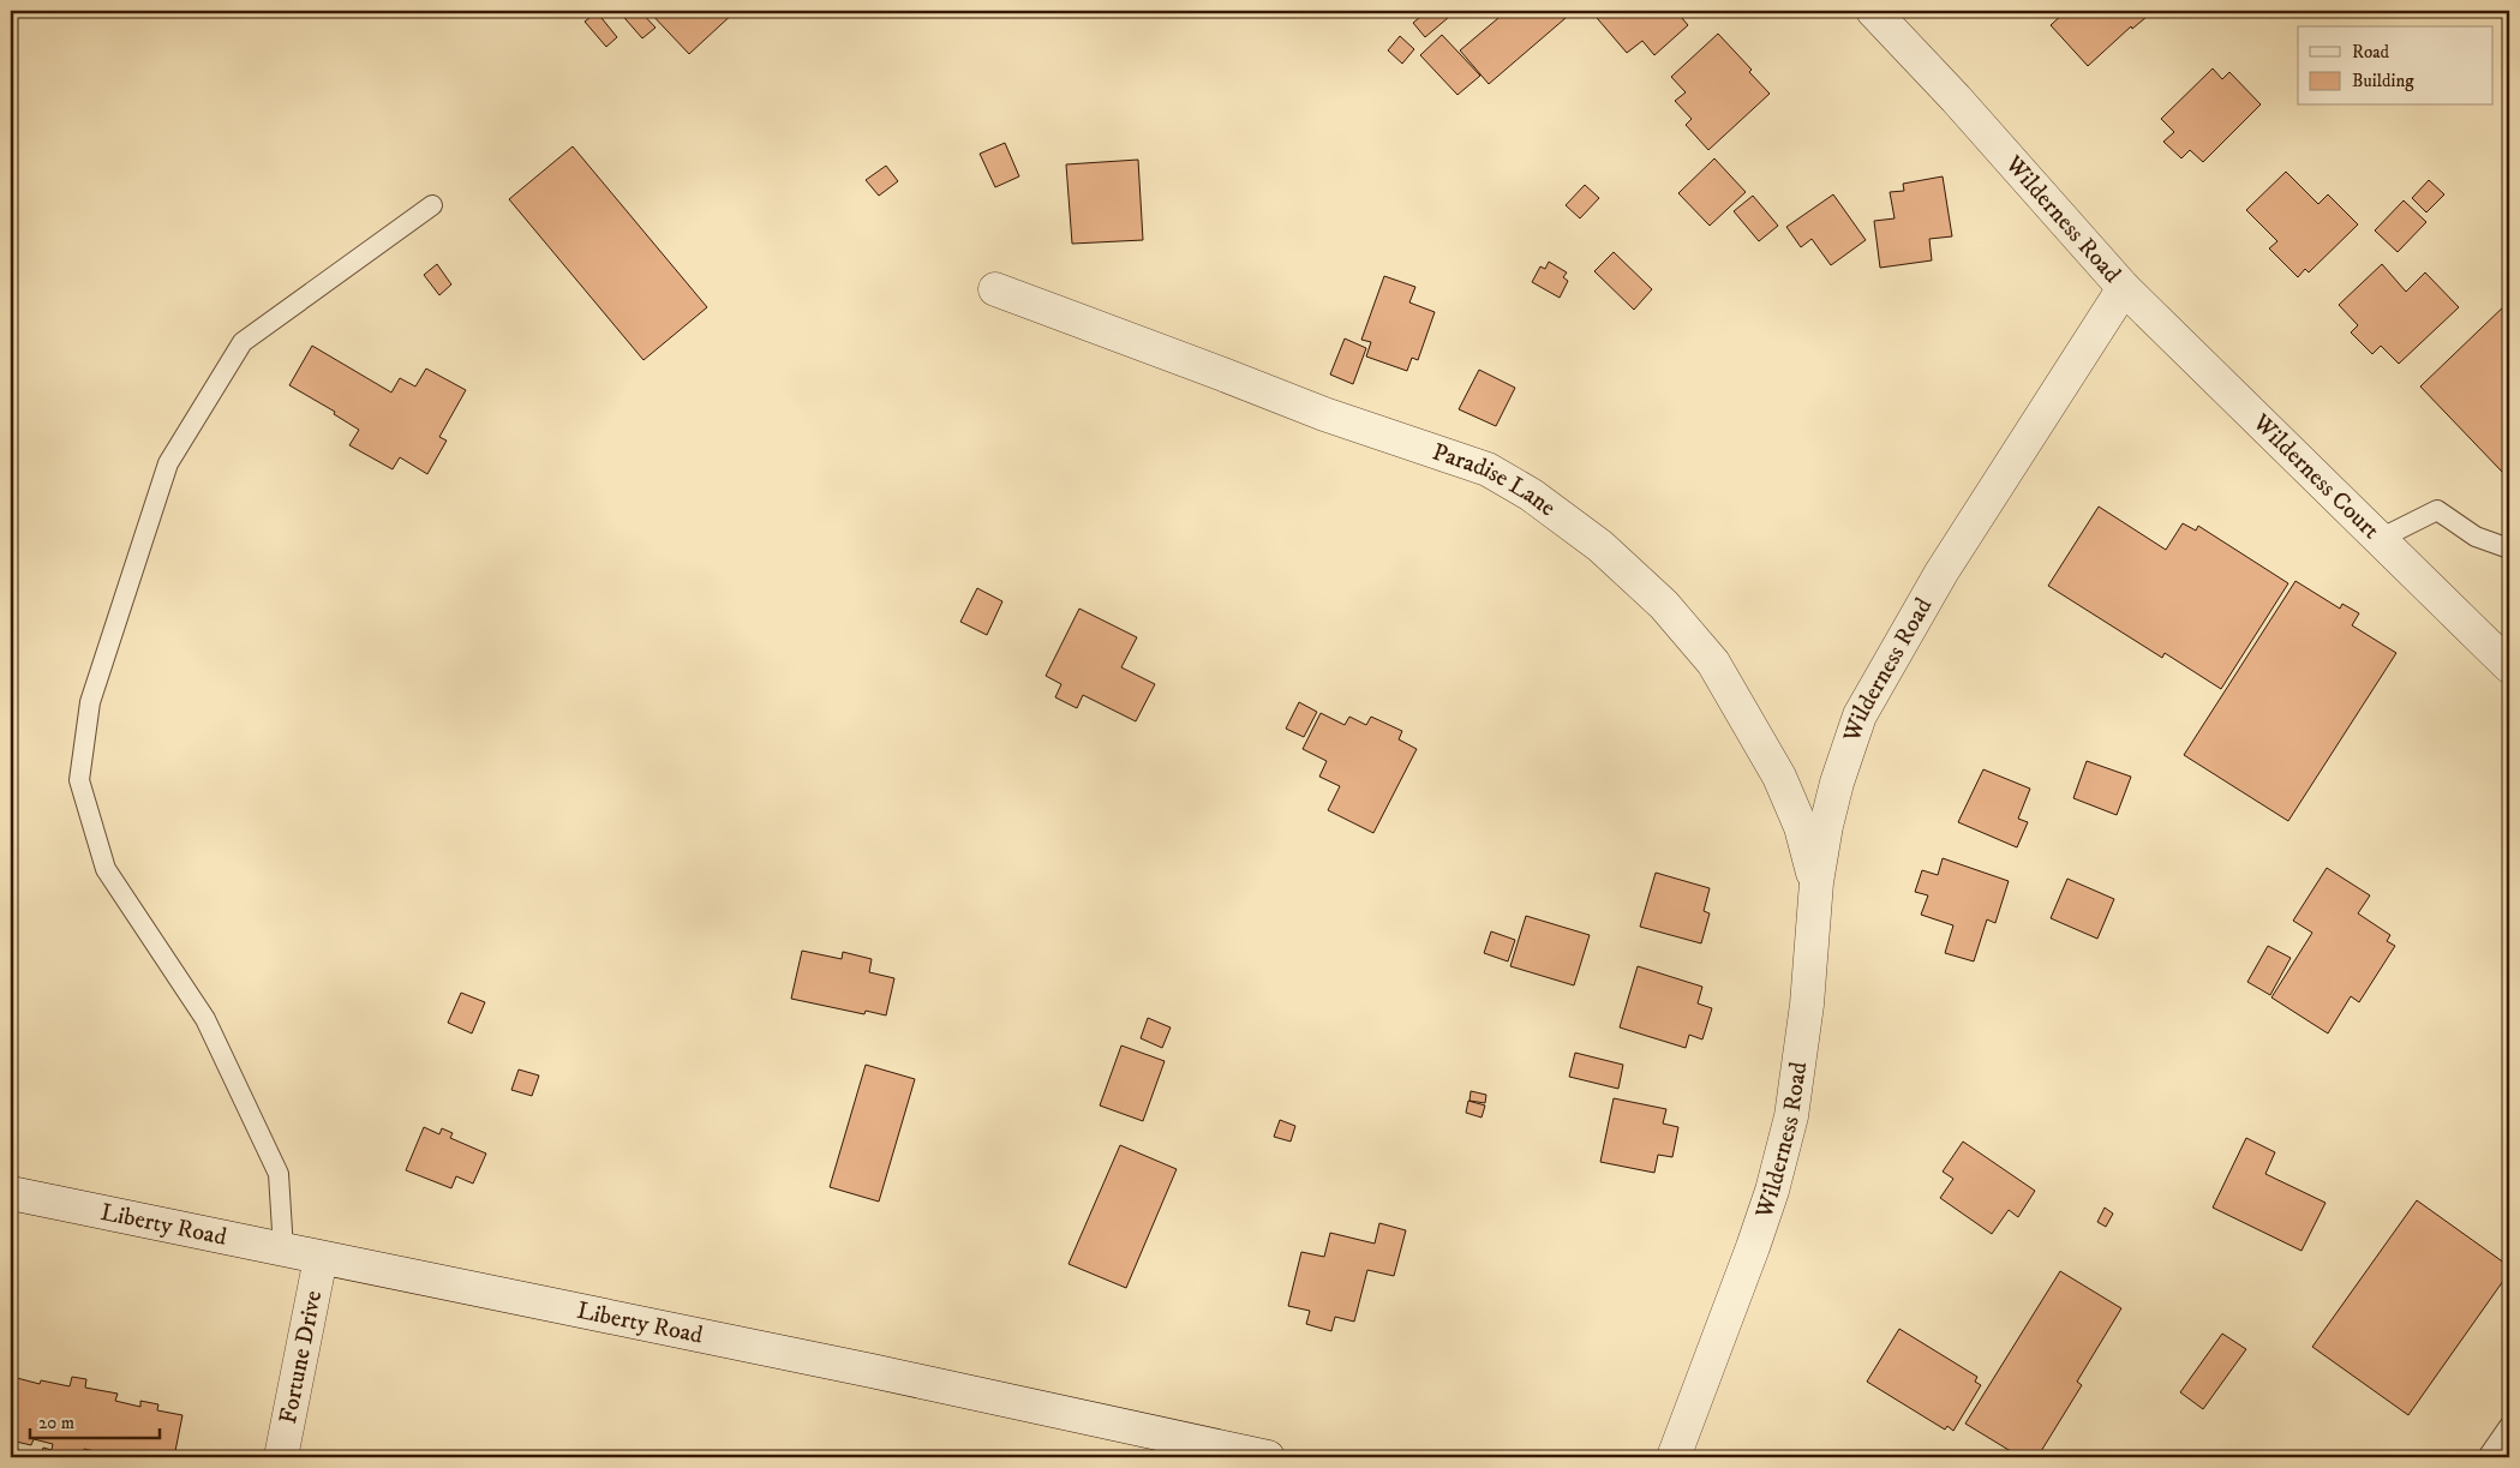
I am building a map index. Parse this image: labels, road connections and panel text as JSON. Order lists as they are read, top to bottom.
{
  "streets": {
    "street": [
      "Wilderness Road",
      "Wilderness Court",
      "Paradise Lane",
      "Liberty Road",
      "Fortune Drive"
    ]
  },
  "crossings": [
    ["Wilderness Road", "Wilderness Court"],
    ["Wilderness Road", "Paradise Lane"],
    ["Liberty Road", "Fortune Drive"]
  ],
  "legend": ["Road", "Building"],
  "scale_bar": "20 m"
}
